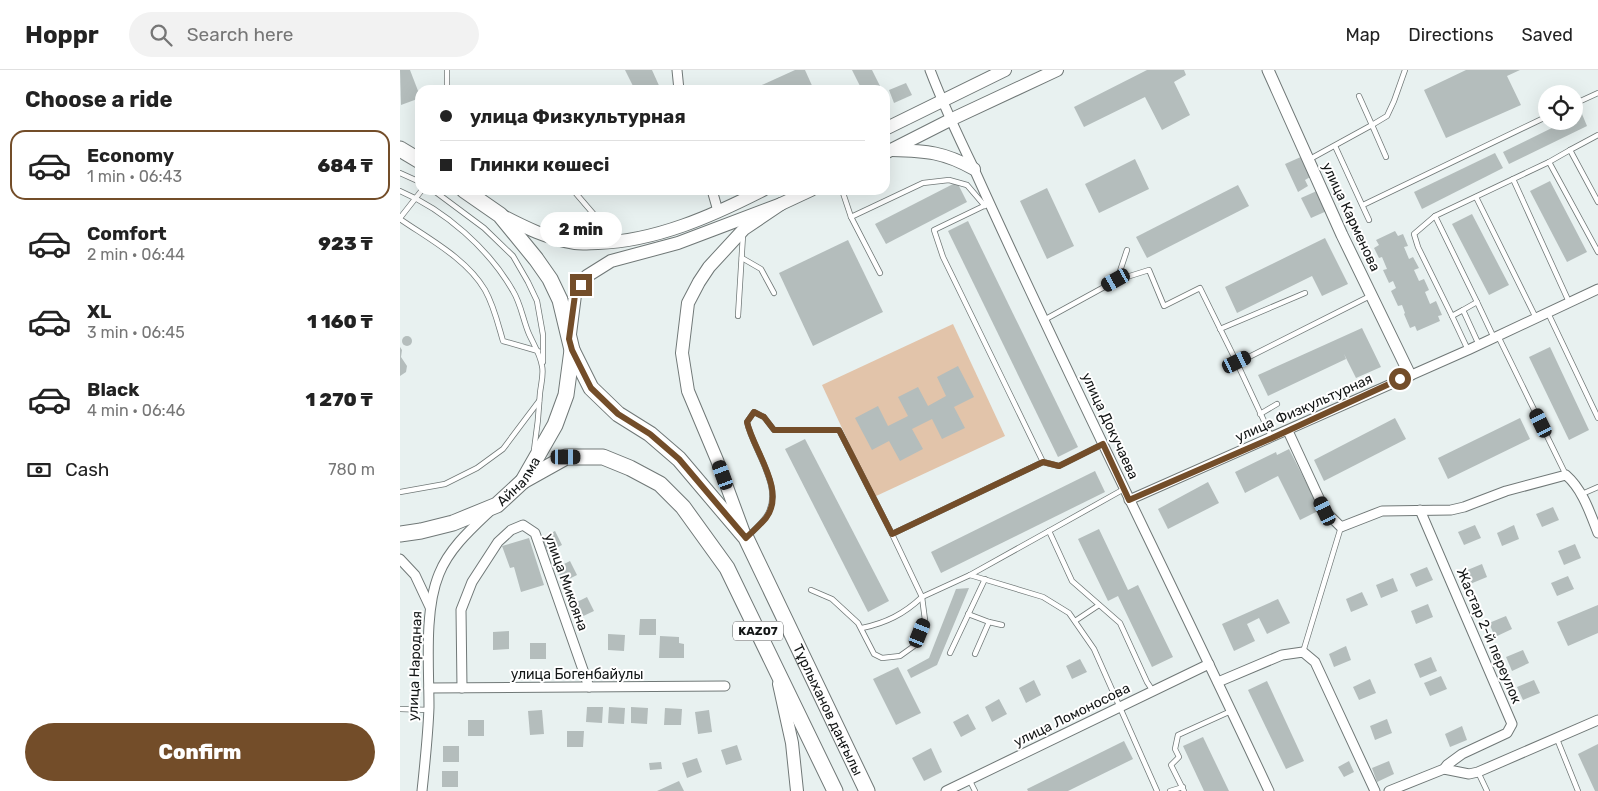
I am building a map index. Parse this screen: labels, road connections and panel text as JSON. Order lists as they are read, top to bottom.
{
  "streets": {
    "highway": ["Айналма", "KAZ07", "Тұрлыханов даңғылы"],
    "street": [
      "улица Карменова",
      "улица Физкультурная",
      "улица Докучаева",
      "улица Микояна",
      "Жастар 2-й переулок",
      "улица Народная",
      "улица Богенбайулы",
      "улица Ломоносова"
    ]
  },
  "crossings": [
    ["улица Карменова", "улица Физкультурная"],
    ["улица Физкультурная", "улица Докучаева"],
    ["улица Докучаева", "улица Ломоносова"],
    ["Айналма", "улица Народная"],
    ["Айналма", "Тұрлыханов даңғылы"],
    ["улица Микояна", "улица Богенбайулы"],
    ["улица Народная", "улица Богенбайулы"]
  ],
  "page": {
    "header": "Hoppr",
    "search": "Search here",
    "nav": ["Map", "Directions", "Saved"],
    "heading": "Choose a ride",
    "banner": ["улица Физкультурная", "Глинки көшесі"],
    "list": [
      {
        "name": "Economy",
        "note": "1 min · 06:43",
        "value": "684 ₸"
      },
      {
        "name": "Comfort",
        "note": "2 min · 06:44",
        "value": "923 ₸"
      },
      {
        "name": "XL",
        "note": "3 min · 06:45",
        "value": "1 160 ₸"
      },
      {
        "name": "Black",
        "note": "4 min · 06:46",
        "value": "1 270 ₸"
      }
    ],
    "bubble": "2 min",
    "pay": ["Cash", "780 m"],
    "buttons": "Confirm"
  }
}
